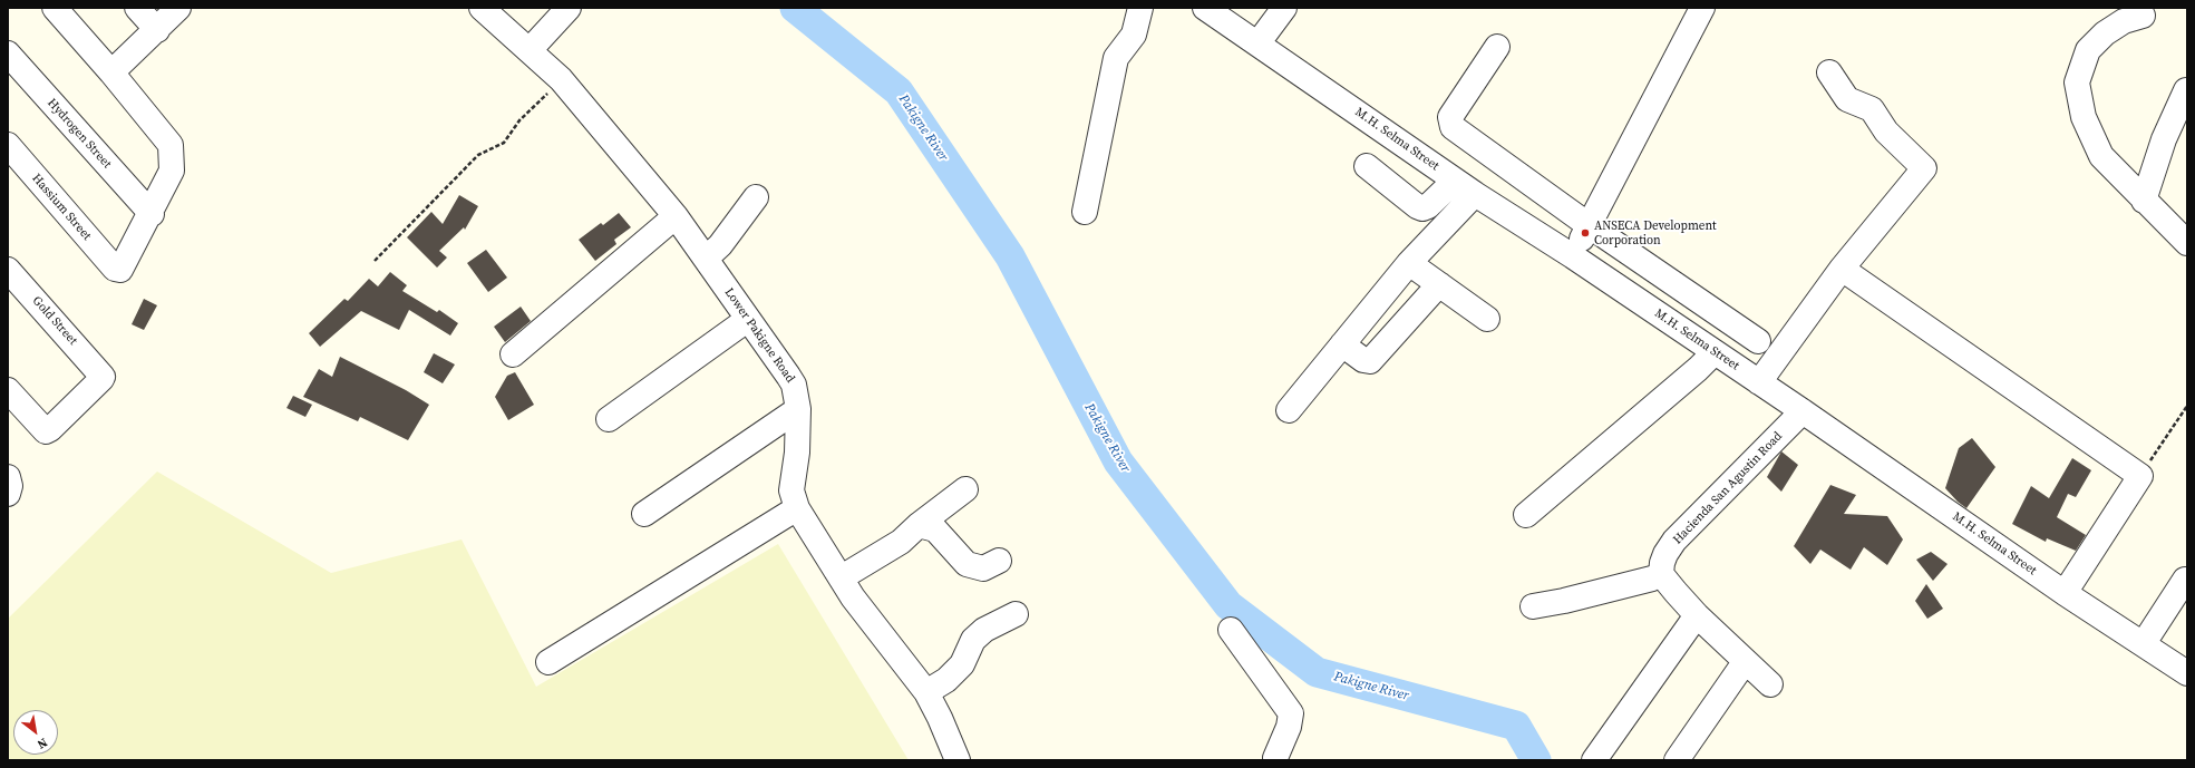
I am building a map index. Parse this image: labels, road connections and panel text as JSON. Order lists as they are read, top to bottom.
{
  "streets": {
    "street": [
      "Hydrogen Street",
      "M.H. Selma Street",
      "Hassium Street",
      "Gold Street",
      "Lower Pakigne Road",
      "Hacienda San Agustin Road"
    ]
  },
  "crossings": [
    ["Hydrogen Street", "Hassium Street"],
    ["M.H. Selma Street", "Hacienda San Agustin Road"]
  ],
  "water": ["Pakigne River"],
  "places": ["ANSECA Development Corporation"],
  "north": "bottom right"
}
